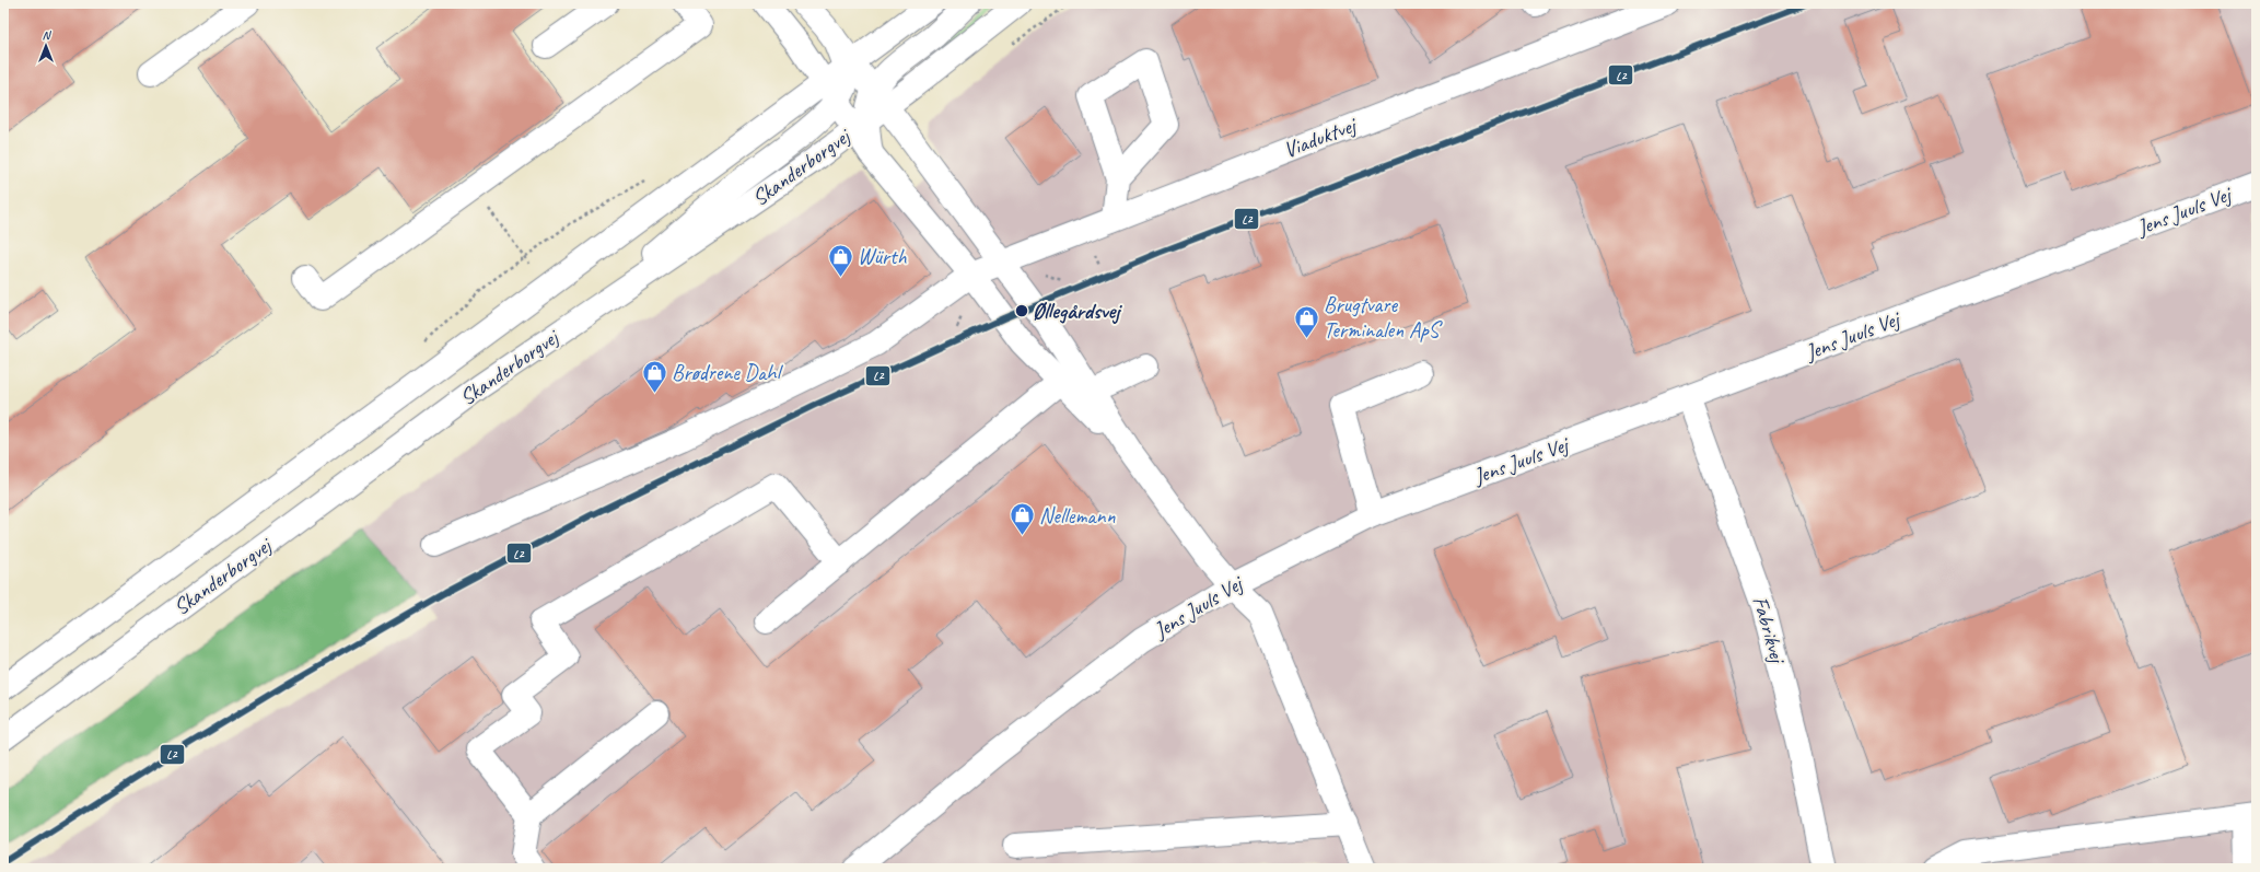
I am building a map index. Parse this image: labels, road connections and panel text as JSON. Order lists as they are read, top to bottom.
{
  "streets": {
    "street": [
      "Viaduktvej",
      "Skanderborgvej",
      "Jens Juuls Vej",
      "Fabrikvej"
    ]
  },
  "crossings": [
    ["Jens Juuls Vej", "Fabrikvej"]
  ],
  "places": {
    "shop": [
      "Würth",
      "Brugtvare Terminalen ApS",
      "Brødrene Dahl",
      "Nellemann"
    ],
    "other": ["Øllegårdsvej"]
  },
  "lines": ["transit line L2"],
  "north": "top"
}
